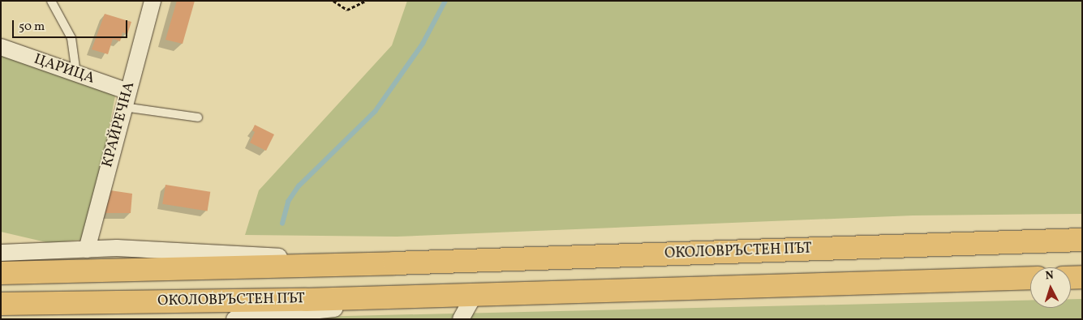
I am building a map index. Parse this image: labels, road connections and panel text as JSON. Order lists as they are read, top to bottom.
{
  "streets": {
    "highway": ["ОКОЛОВРЪСТЕН ПЪТ"],
    "street": ["ЦАРИЦА", "КРАЙРЕЧНА"]
  },
  "crossings": [
    ["ЦАРИЦА", "КРАЙРЕЧНА"],
    ["КРАЙРЕЧНА", "ОКОЛОВРЪСТЕН ПЪТ"]
  ],
  "scale_bar": "50 m",
  "north": "top"
}
